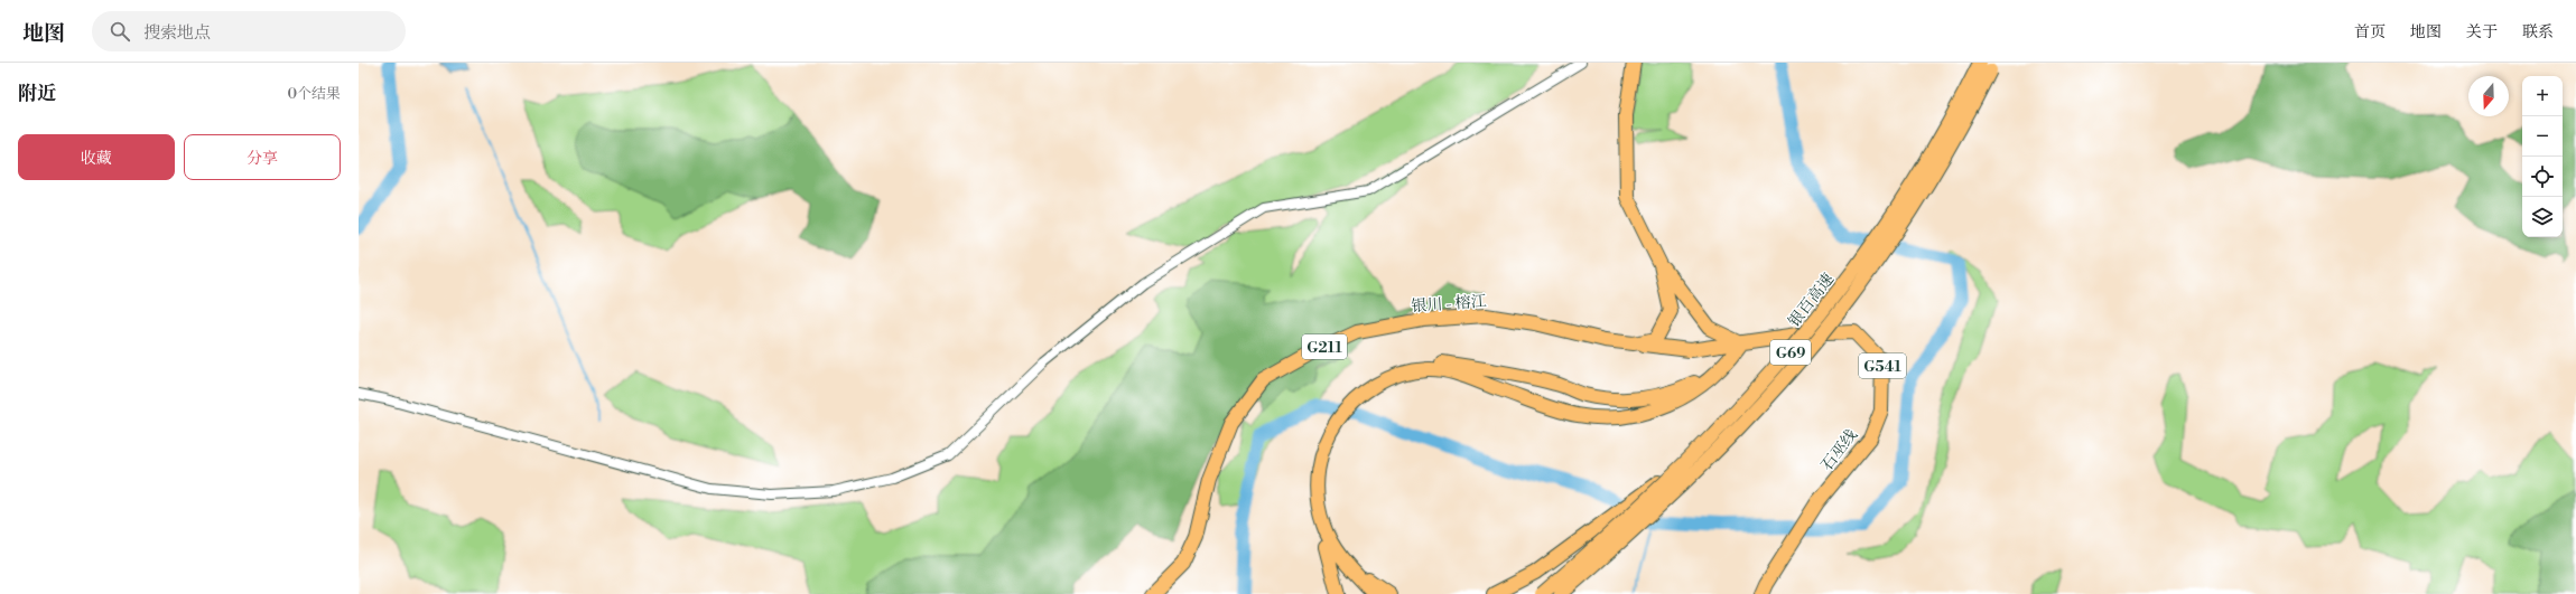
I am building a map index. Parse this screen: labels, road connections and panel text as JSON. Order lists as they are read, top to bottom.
{
  "streets": {
    "highway": [
      "银百高速",
      "银川 - 榕江",
      "G211",
      "G69",
      "G541",
      "石巫线"
    ]
  },
  "north": "bottom",
  "page": {
    "header": "地图",
    "search": "搜索地点",
    "nav": [
      "首页",
      "地图",
      "关于",
      "联系"
    ],
    "heading": ["附近", "0个结果"],
    "map_buttons": ["+", "−"],
    "buttons": ["收藏", "分享"]
  }
}
